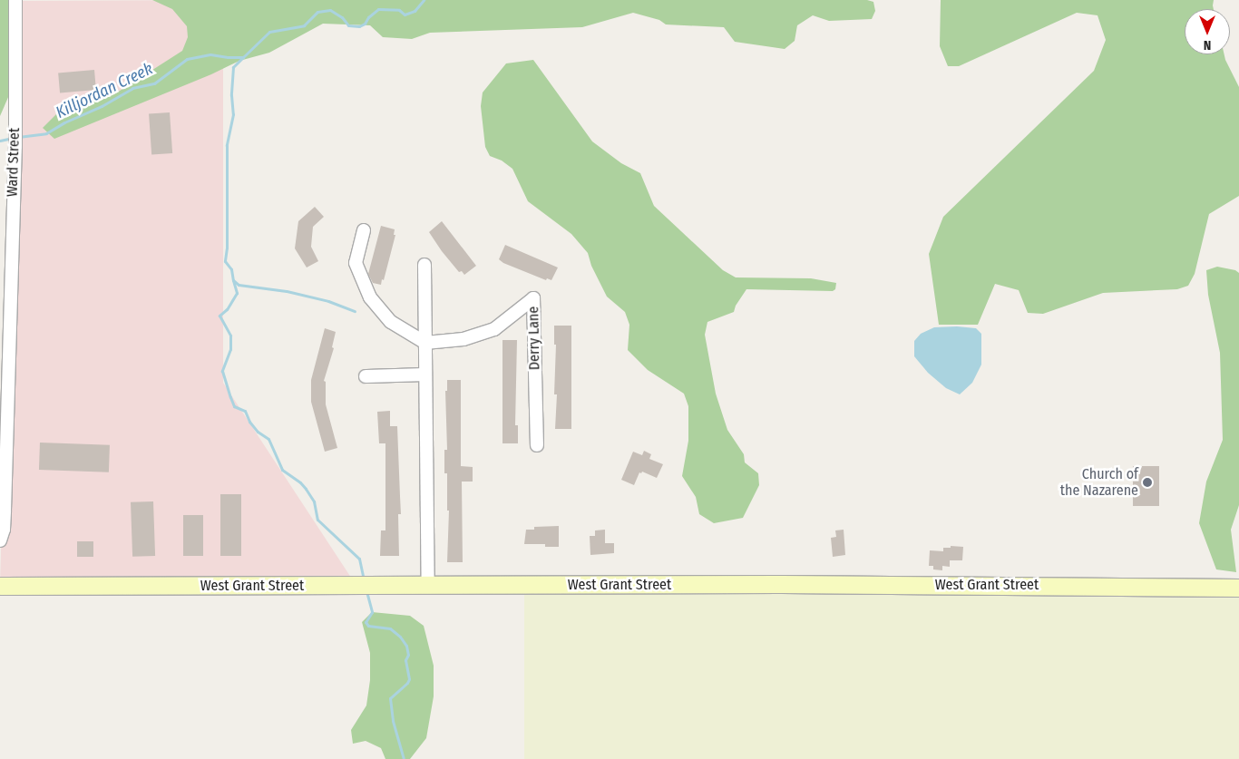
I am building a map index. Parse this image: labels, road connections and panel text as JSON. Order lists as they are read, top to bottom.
{
  "streets": {
    "main road": ["West Grant Street"],
    "street": ["Ward Street", "Derry Lane"]
  },
  "water": ["Killjordan Creek"],
  "places": ["Church of the Nazarene"],
  "north": "bottom"
}
